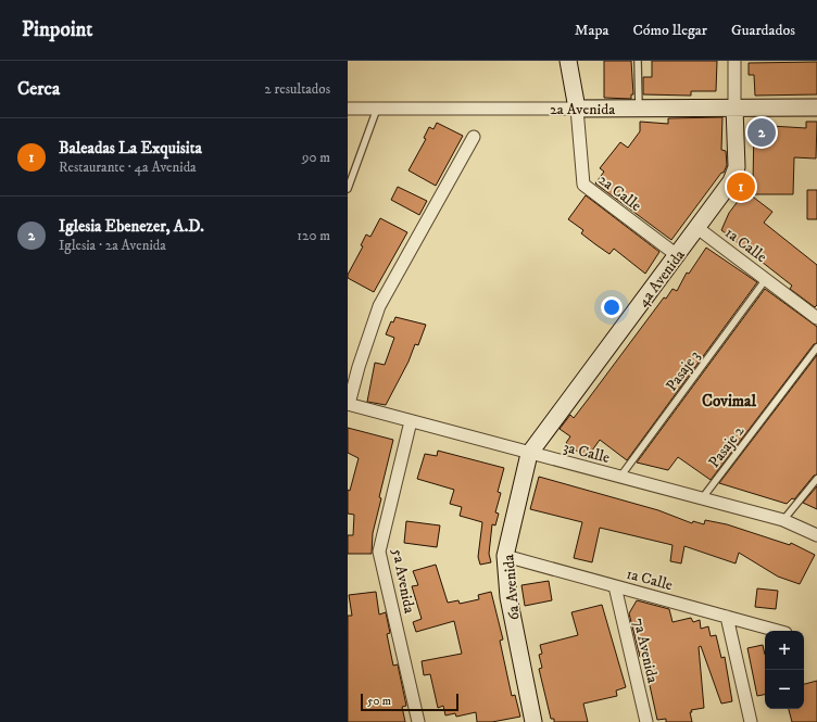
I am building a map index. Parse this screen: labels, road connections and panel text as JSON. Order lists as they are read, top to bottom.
{
  "streets": {
    "street": [
      "2a Avenida",
      "2a Calle",
      "1a Calle",
      "4a Avenida",
      "3a Calle",
      "5a Avenida",
      "6a Avenida",
      "7a Avenida"
    ],
    "lane": ["Pasaje 3", "Pasaje 2"]
  },
  "crossings": [
    ["2a Avenida", "2a Calle"],
    ["2a Avenida", "4a Avenida"],
    ["2a Calle", "4a Avenida"],
    ["1a Calle", "4a Avenida"],
    ["1a Calle", "Pasaje 3"],
    ["1a Calle", "6a Avenida"],
    ["1a Calle", "7a Avenida"],
    ["4a Avenida", "3a Calle"],
    ["4a Avenida", "6a Avenida"],
    ["Pasaje 3", "3a Calle"],
    ["Pasaje 2", "3a Calle"],
    ["3a Calle", "5a Avenida"],
    ["3a Calle", "6a Avenida"]
  ],
  "districts": ["Covimal"],
  "scale_bar": "50 m",
  "page": {
    "header": "Pinpoint",
    "nav": ["Mapa", "Cómo llegar", "Guardados"],
    "heading": ["Cerca", "2 resultados"],
    "pins": ["2", "1"],
    "list": [
      {
        "mark": "1",
        "name": "Baleadas La Exquisita",
        "note": "Restaurante · 4a Avenida",
        "value": "90 m"
      },
      {
        "mark": "2",
        "name": "Iglesia Ebenezer, A.D.",
        "note": "Iglesia · 2a Avenida",
        "value": "120 m"
      }
    ],
    "map_buttons": ["+", "−"],
    "scale": "50 m"
  }
}
